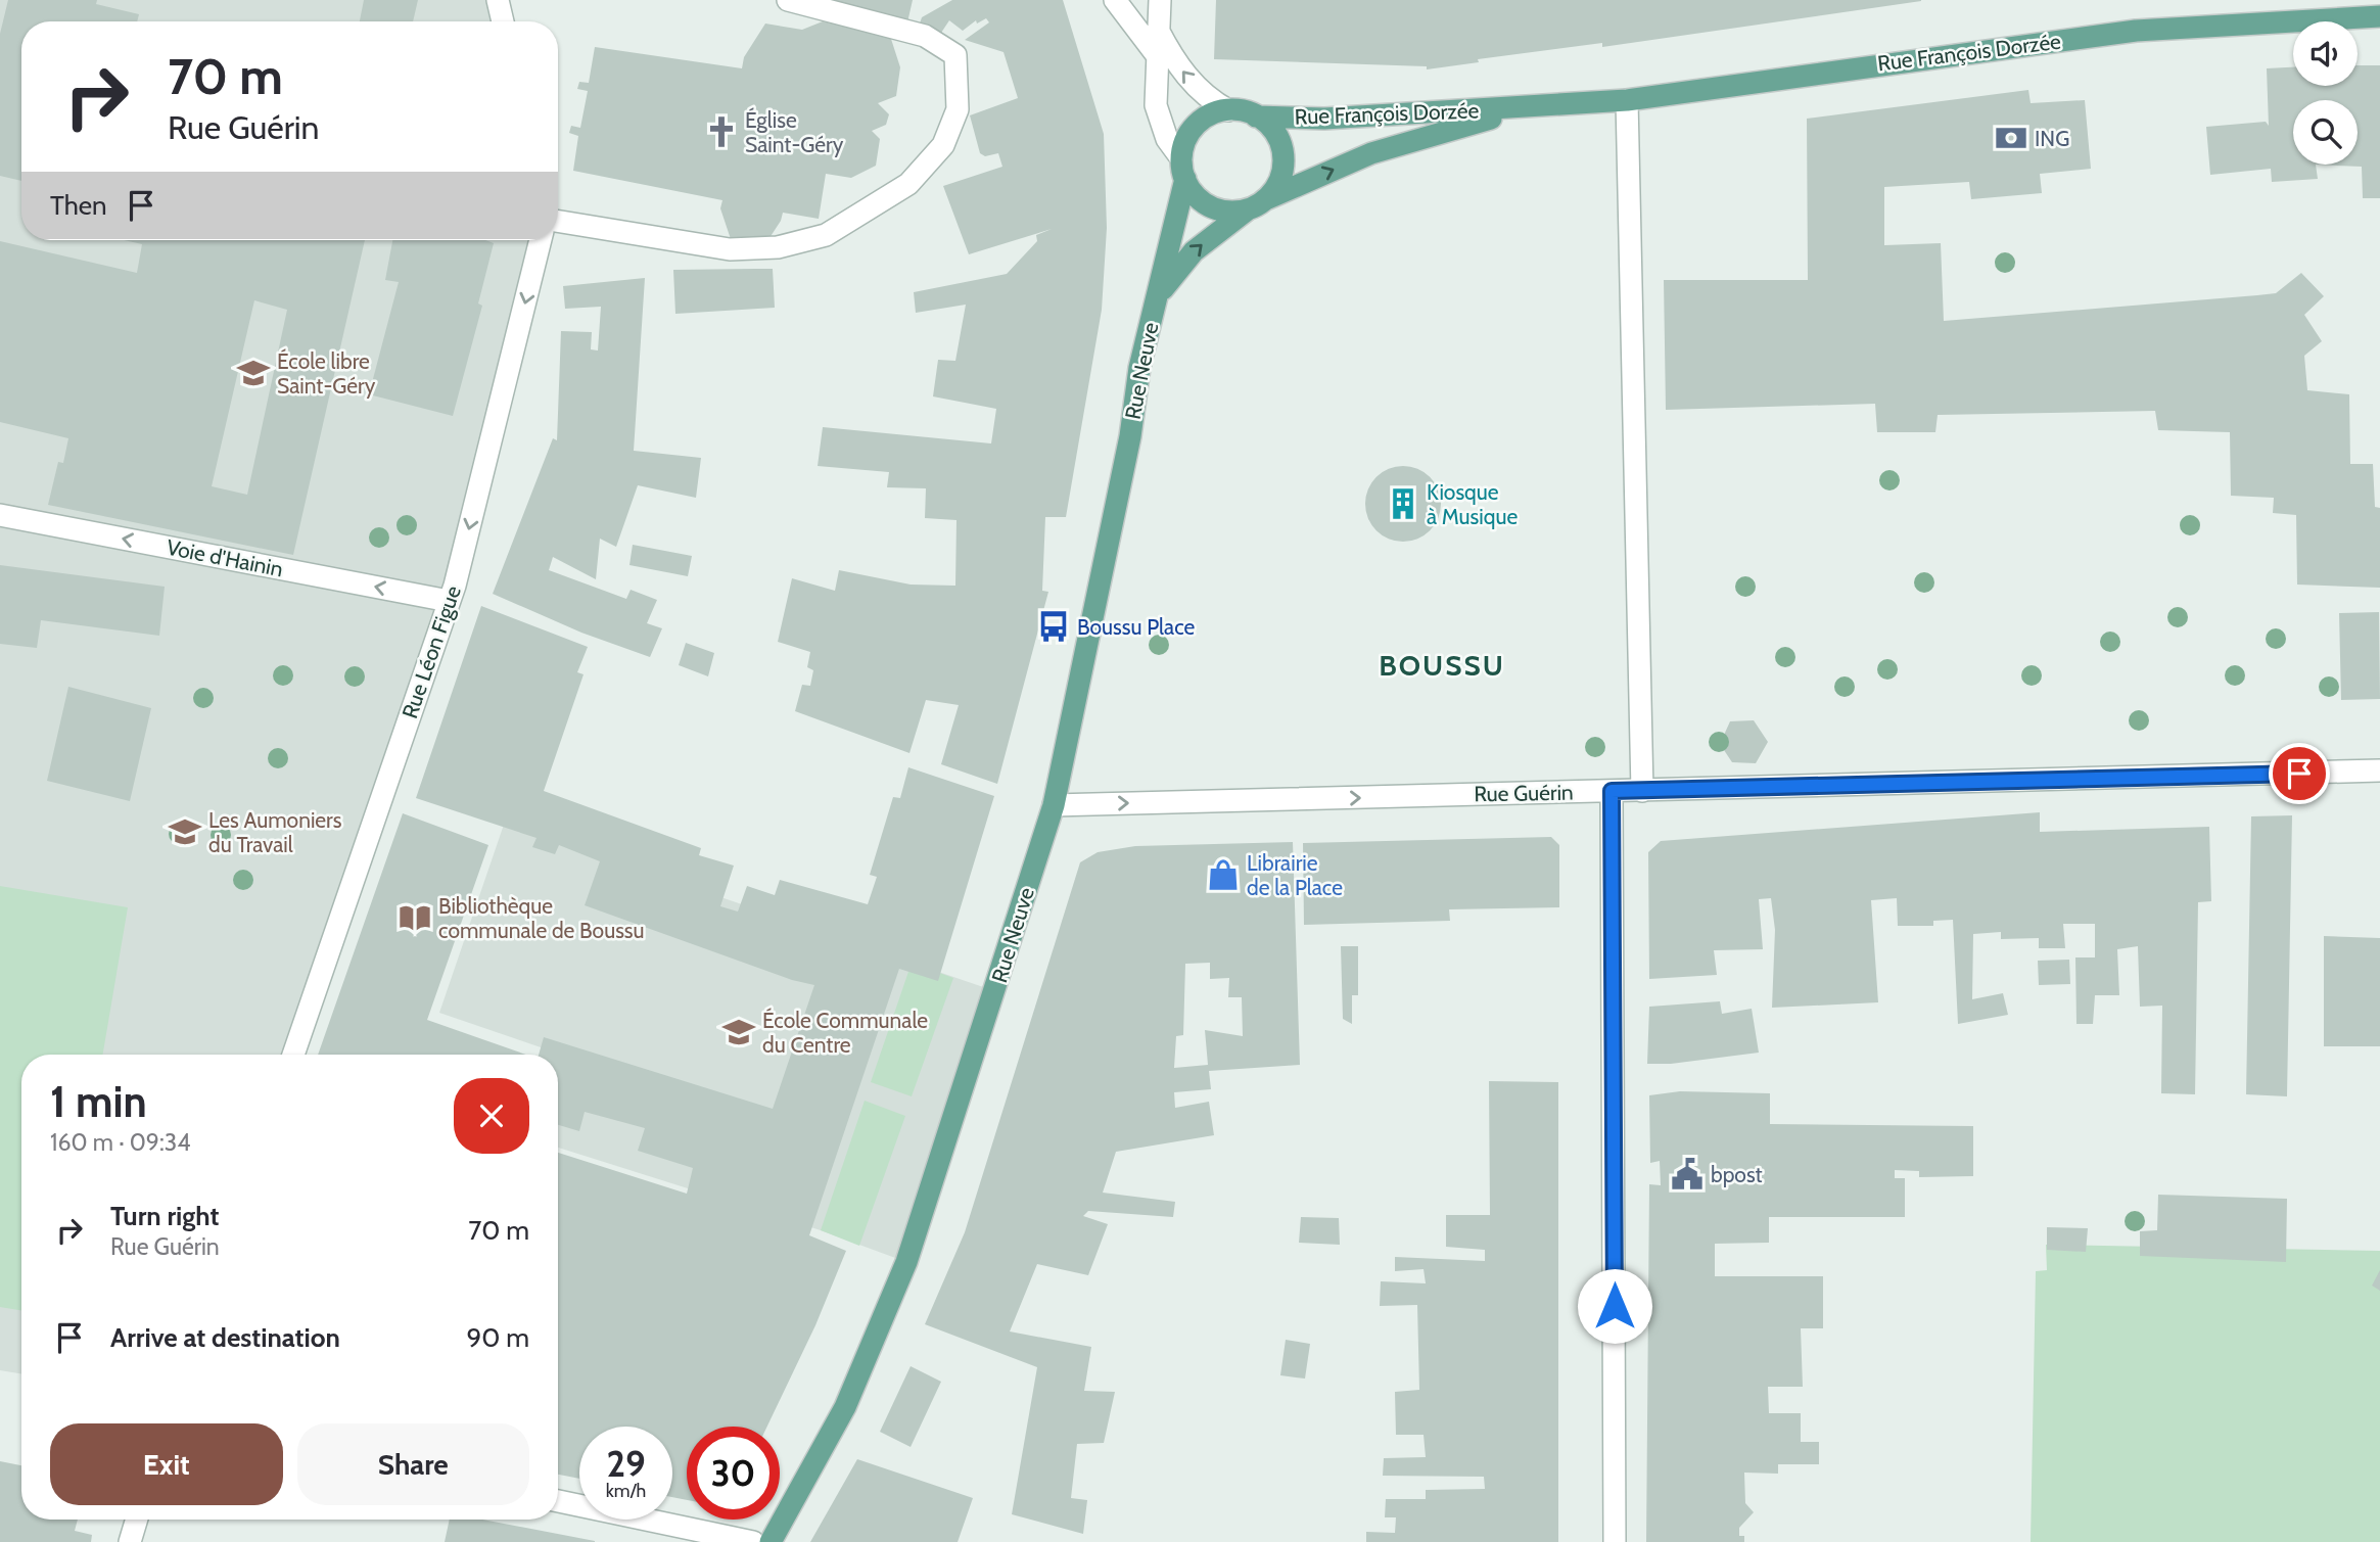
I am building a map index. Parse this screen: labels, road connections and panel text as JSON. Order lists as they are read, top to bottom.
{
  "streets": {
    "main road": ["Rue François Dorzée", "Rue Neuve"],
    "street": ["Voie d'Hainin", "Rue Léon Figue", "Rue Guérin"]
  },
  "crossings": [
    ["Rue François Dorzée", "Rue Neuve"],
    ["Rue Neuve", "Rue Guérin"],
    ["Voie d'Hainin", "Rue Léon Figue"]
  ],
  "one_way": ["Voie d'Hainin", "Rue Léon Figue", "Rue Guérin"],
  "districts": ["BOUSSU"],
  "places": {
    "church": ["Église Saint-Géry"],
    "bank": ["ING"],
    "school or university": ["École libre Saint-Géry", "Les Aumoniers du Travail", "École Communale du Centre"],
    "building": ["Kiosque à Musique"],
    "bus stop": ["Boussu Place"],
    "shop": ["Librairie de la Place"],
    "library": ["Bibliothèque communale de Boussu"],
    "public building": ["bpost"]
  },
  "page": {
    "turn": ["70 m", "Rue Guérin"],
    "then": "Then",
    "heading": ["1 min", "160 m · 09:34"],
    "list": [
      {
        "name": "Turn right",
        "note": "Rue Guérin",
        "value": "70 m"
      },
      {
        "name": "Arrive at destination",
        "value": "90 m"
      }
    ],
    "buttons": ["Exit", "Share"],
    "speed": "29 km/h",
    "limit": "30"
  }
}
